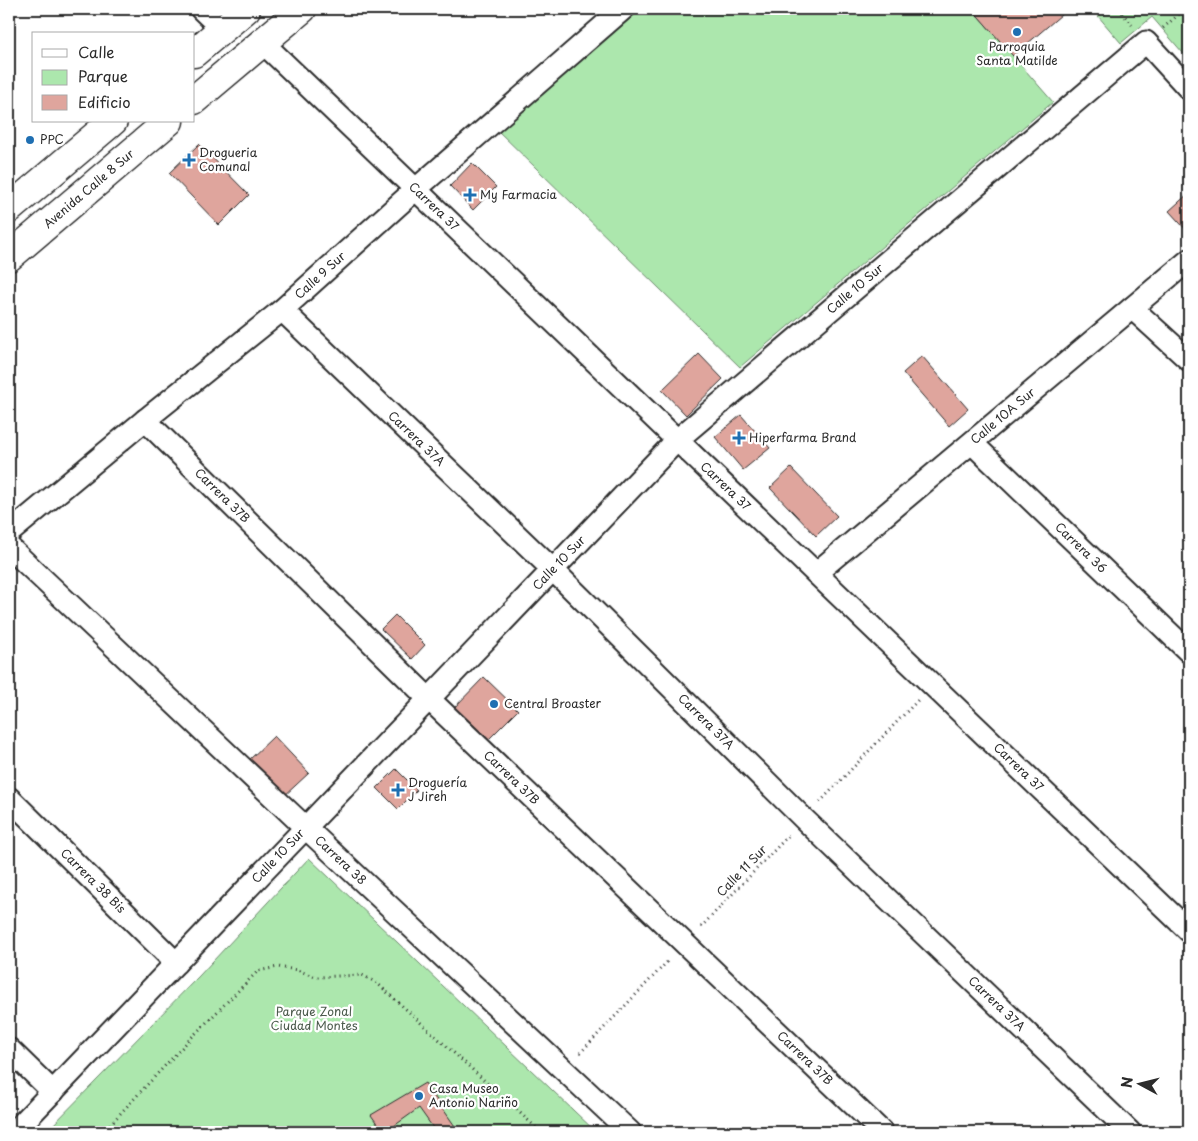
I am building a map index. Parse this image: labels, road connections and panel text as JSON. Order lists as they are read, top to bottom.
{
  "streets": {
    "main road": ["Avenida Calle 8 Sur"],
    "street": [
      "Carrera 37",
      "Calle 9 Sur",
      "Calle 10 Sur",
      "Calle 10A Sur",
      "Carrera 37A",
      "Carrera 37B",
      "Carrera 36",
      "Carrera 38",
      "Carrera 38 Bis"
    ],
    "path": ["Calle 11 Sur"]
  },
  "crossings": [
    ["Carrera 37", "Calle 9 Sur"],
    ["Carrera 37", "Calle 10 Sur"],
    ["Carrera 37", "Calle 10A Sur"],
    ["Carrera 37", "Calle 11 Sur"],
    ["Calle 9 Sur", "Carrera 37A"],
    ["Calle 9 Sur", "Carrera 37B"],
    ["Calle 10 Sur", "Carrera 37A"],
    ["Calle 10 Sur", "Carrera 37B"],
    ["Calle 10 Sur", "Carrera 38"],
    ["Calle 10 Sur", "Carrera 38 Bis"],
    ["Calle 10A Sur", "Carrera 36"],
    ["Carrera 37A", "Calle 11 Sur"],
    ["Carrera 37B", "Calle 11 Sur"],
    ["Carrera 38", "Calle 11 Sur"]
  ],
  "parks": ["Parque Zonal Ciudad Montes"],
  "places": {
    "other": [
      "Parroquia Santa Matilde",
      "PPC",
      "Central Broaster",
      "Casa Museo Antonio Nariño"
    ],
    "health": [
      "Drogueria Comunal",
      "My Farmacia",
      "Hiperfarma Brand",
      "Droguería J Jireh"
    ]
  },
  "legend": ["Calle", "Parque", "Edificio"],
  "north": "left"
}
